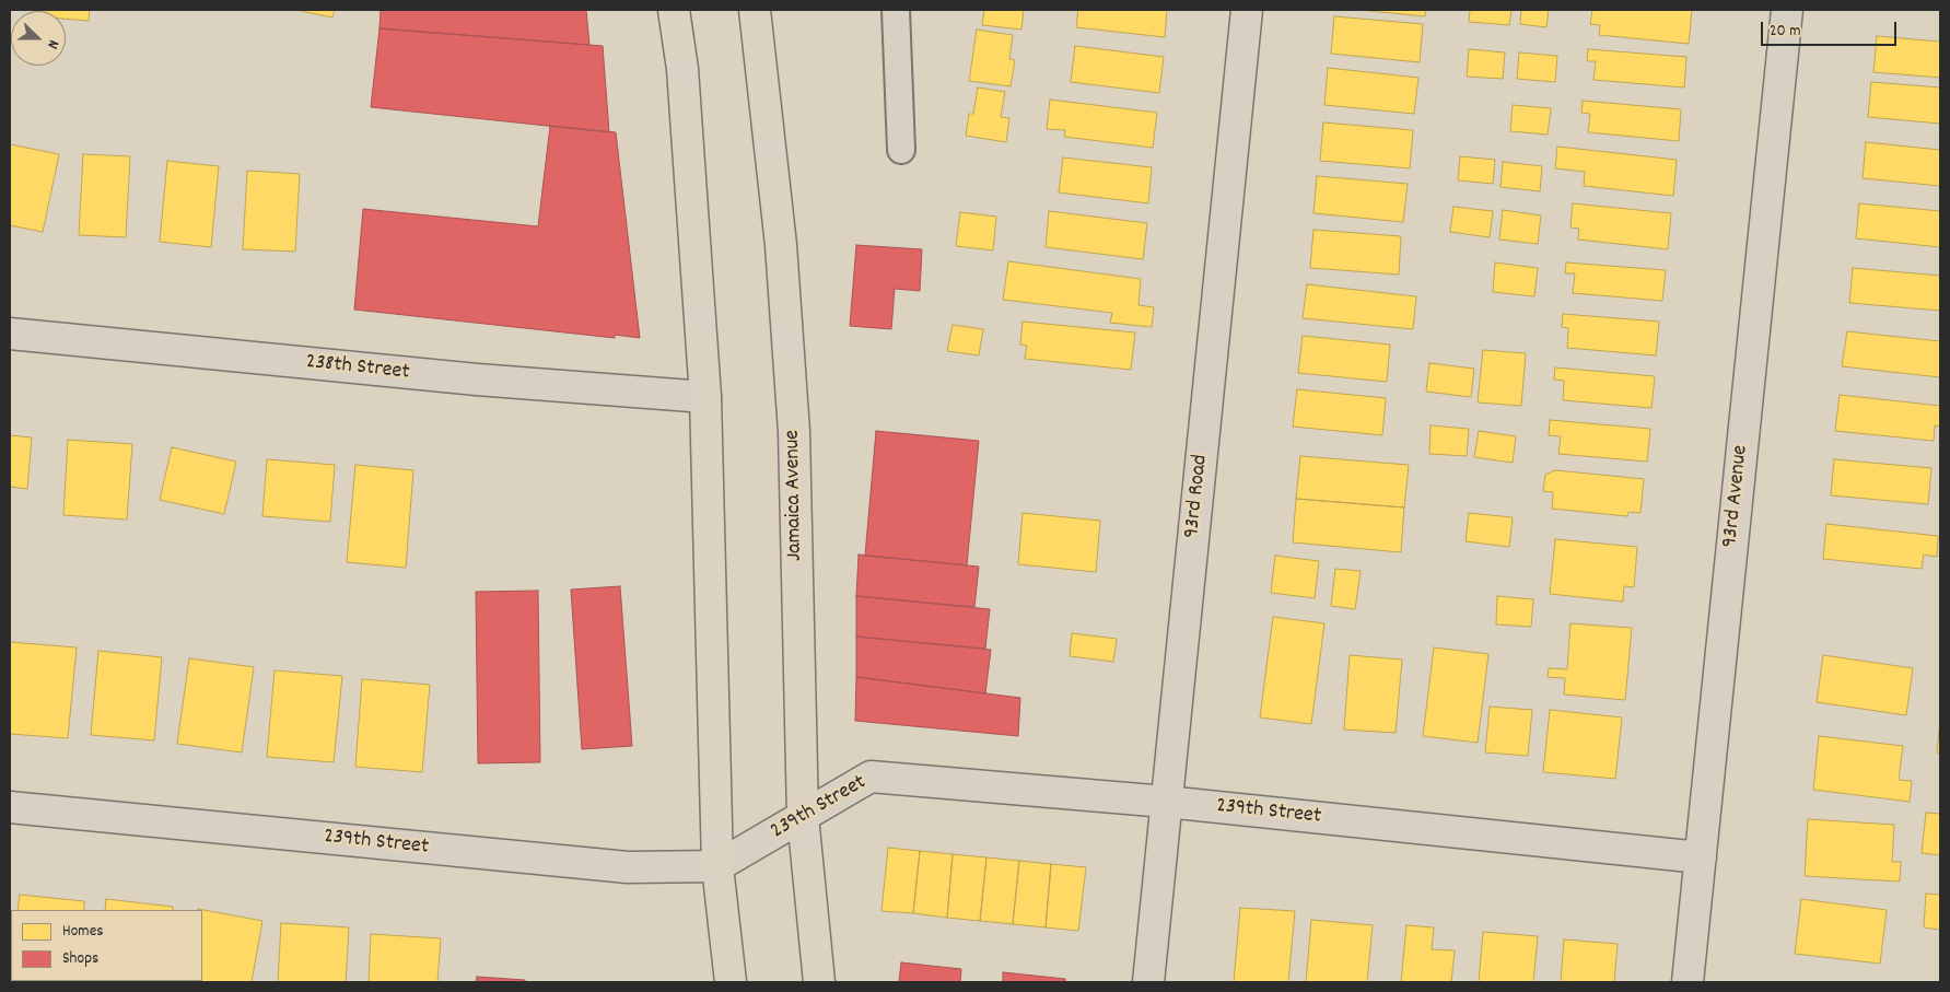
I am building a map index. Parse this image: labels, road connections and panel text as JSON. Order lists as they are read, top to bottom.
{
  "streets": {
    "main road": ["Jamaica Avenue"],
    "street": [
      "238th Street",
      "93rd Road",
      "93rd Avenue",
      "239th Street"
    ]
  },
  "crossings": [
    ["Jamaica Avenue", "239th Street"],
    ["93rd Road", "239th Street"],
    ["93rd Avenue", "239th Street"]
  ],
  "legend": ["Homes", "Shops"],
  "scale_bar": "20 m",
  "north": "right"
}
